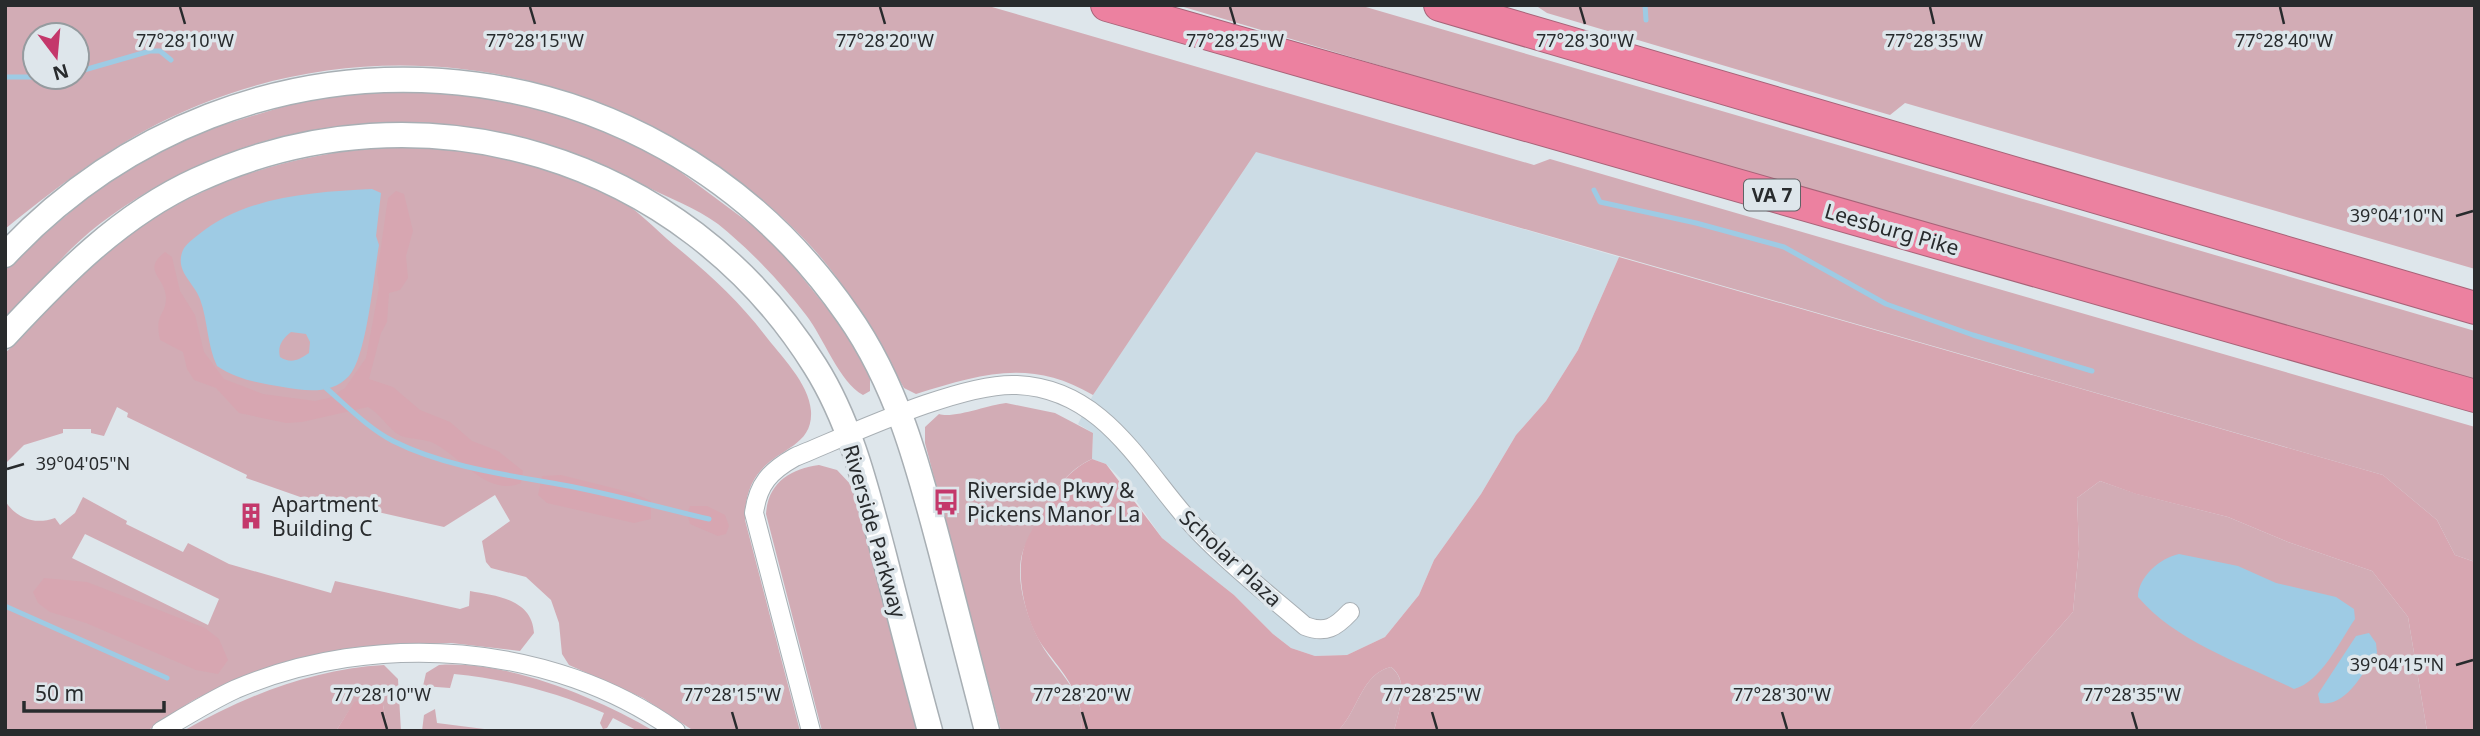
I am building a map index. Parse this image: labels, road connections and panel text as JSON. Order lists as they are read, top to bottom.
{
  "streets": {
    "highway": ["VA 7", "Leesburg Pike"],
    "main road": ["Riverside Parkway"],
    "street": ["Scholar Plaza"]
  },
  "crossings": [
    ["Riverside Parkway", "Scholar Plaza"]
  ],
  "places": {
    "bus stop": ["Riverside Pkwy & Pickens Manor La"],
    "building": ["Apartment Building C"]
  },
  "scale_bar": "50 m",
  "north": "bottom",
  "coordinates": [
    "77°28'10\"W",
    "77°28'15\"W",
    "77°28'20\"W",
    "77°28'25\"W",
    "77°28'30\"W",
    "77°28'35\"W",
    "77°28'40\"W",
    "39°04'10\"N",
    "39°04'05\"N",
    "39°04'15\"N"
  ]
}
